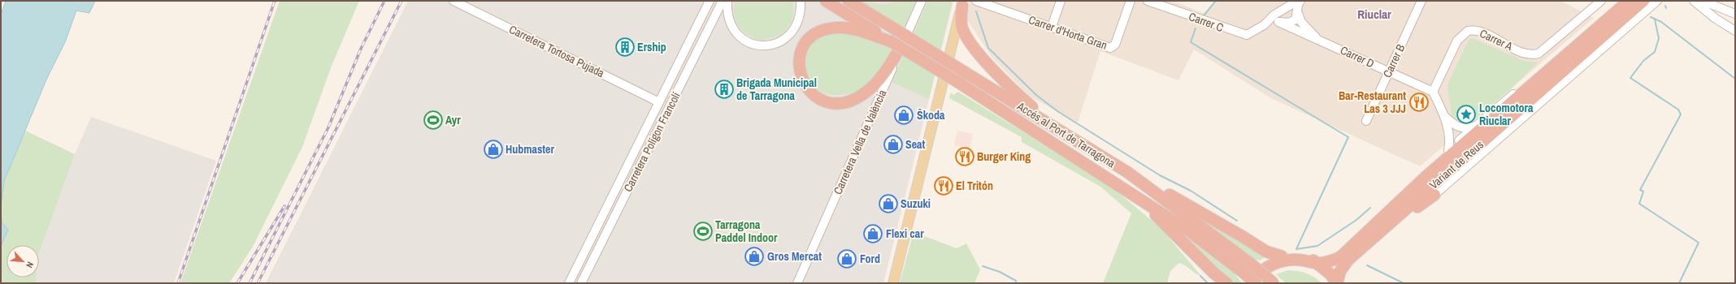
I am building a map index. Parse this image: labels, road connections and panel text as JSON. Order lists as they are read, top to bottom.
{
  "streets": {
    "highway": ["Accés al Port de Tarragona", "Variant de Reus"],
    "street": [
      "Carrer C",
      "Carrer d'Horta Gran",
      "Carrer A",
      "Carretera Tortosa Pujada",
      "Carrer D",
      "Carrer B",
      "Carretera Polígon Francolí",
      "Carretera Vella de València"
    ]
  },
  "crossings": [
    ["Carrer C", "Carrer D"],
    ["Carrer A", "Carrer D"],
    ["Carretera Tortosa Pujada", "Carretera Polígon Francolí"],
    ["Carrer D", "Carrer B"]
  ],
  "districts": ["Riuclar"],
  "places": {
    "building": ["Ership", "Brigada Municipal de Tarragona"],
    "restaurant": ["Bar-Restaurant Las 3 JJJ", "Burger King", "El Tritón"],
    "place": ["Locomotora Riuclar"],
    "shop": [
      "Škoda",
      "Seat",
      "Hubmaster",
      "Suzuki",
      "Flexi car",
      "Gros Mercat",
      "Ford"
    ],
    "sports": ["Ayr", "Tarragona Paddel Indoor"]
  },
  "north": "bottom right"
}
